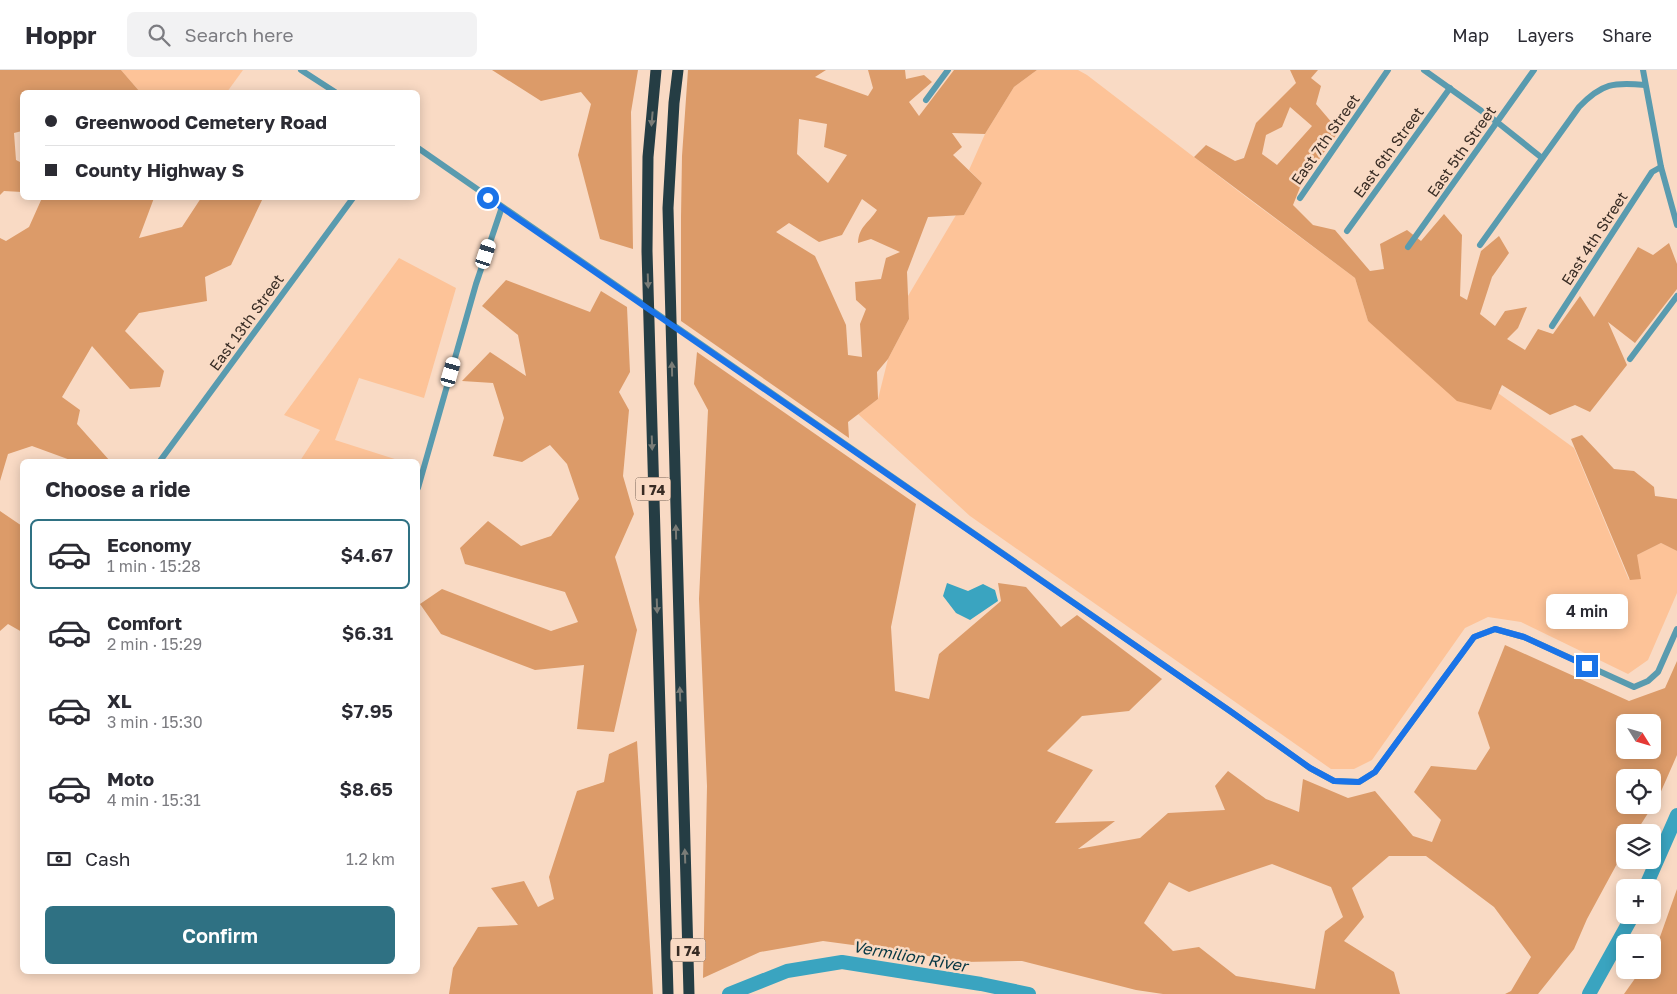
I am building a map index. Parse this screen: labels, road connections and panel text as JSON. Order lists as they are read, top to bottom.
{
  "streets": {
    "highway": ["I 74"],
    "street": [
      "East 7th Street",
      "East 5th Street",
      "East 6th Street",
      "East 4th Street",
      "East 13th Street"
    ]
  },
  "water": ["Vermilion River"],
  "north": "bottom right",
  "page": {
    "header": "Hoppr",
    "search": "Search here",
    "nav": ["Map", "Layers", "Share"],
    "banner": ["Greenwood Cemetery Road", "County Highway S"],
    "heading": "Choose a ride",
    "list": [
      {
        "name": "Economy",
        "note": "1 min · 15:28",
        "value": "$4.67"
      },
      {
        "name": "Comfort",
        "note": "2 min · 15:29",
        "value": "$6.31"
      },
      {
        "name": "XL",
        "note": "3 min · 15:30",
        "value": "$7.95"
      },
      {
        "name": "Moto",
        "note": "4 min · 15:31",
        "value": "$8.65"
      }
    ],
    "bubble": "4 min",
    "map_buttons": ["+", "−"],
    "pay": ["Cash", "1.2 km"],
    "buttons": "Confirm"
  }
}
